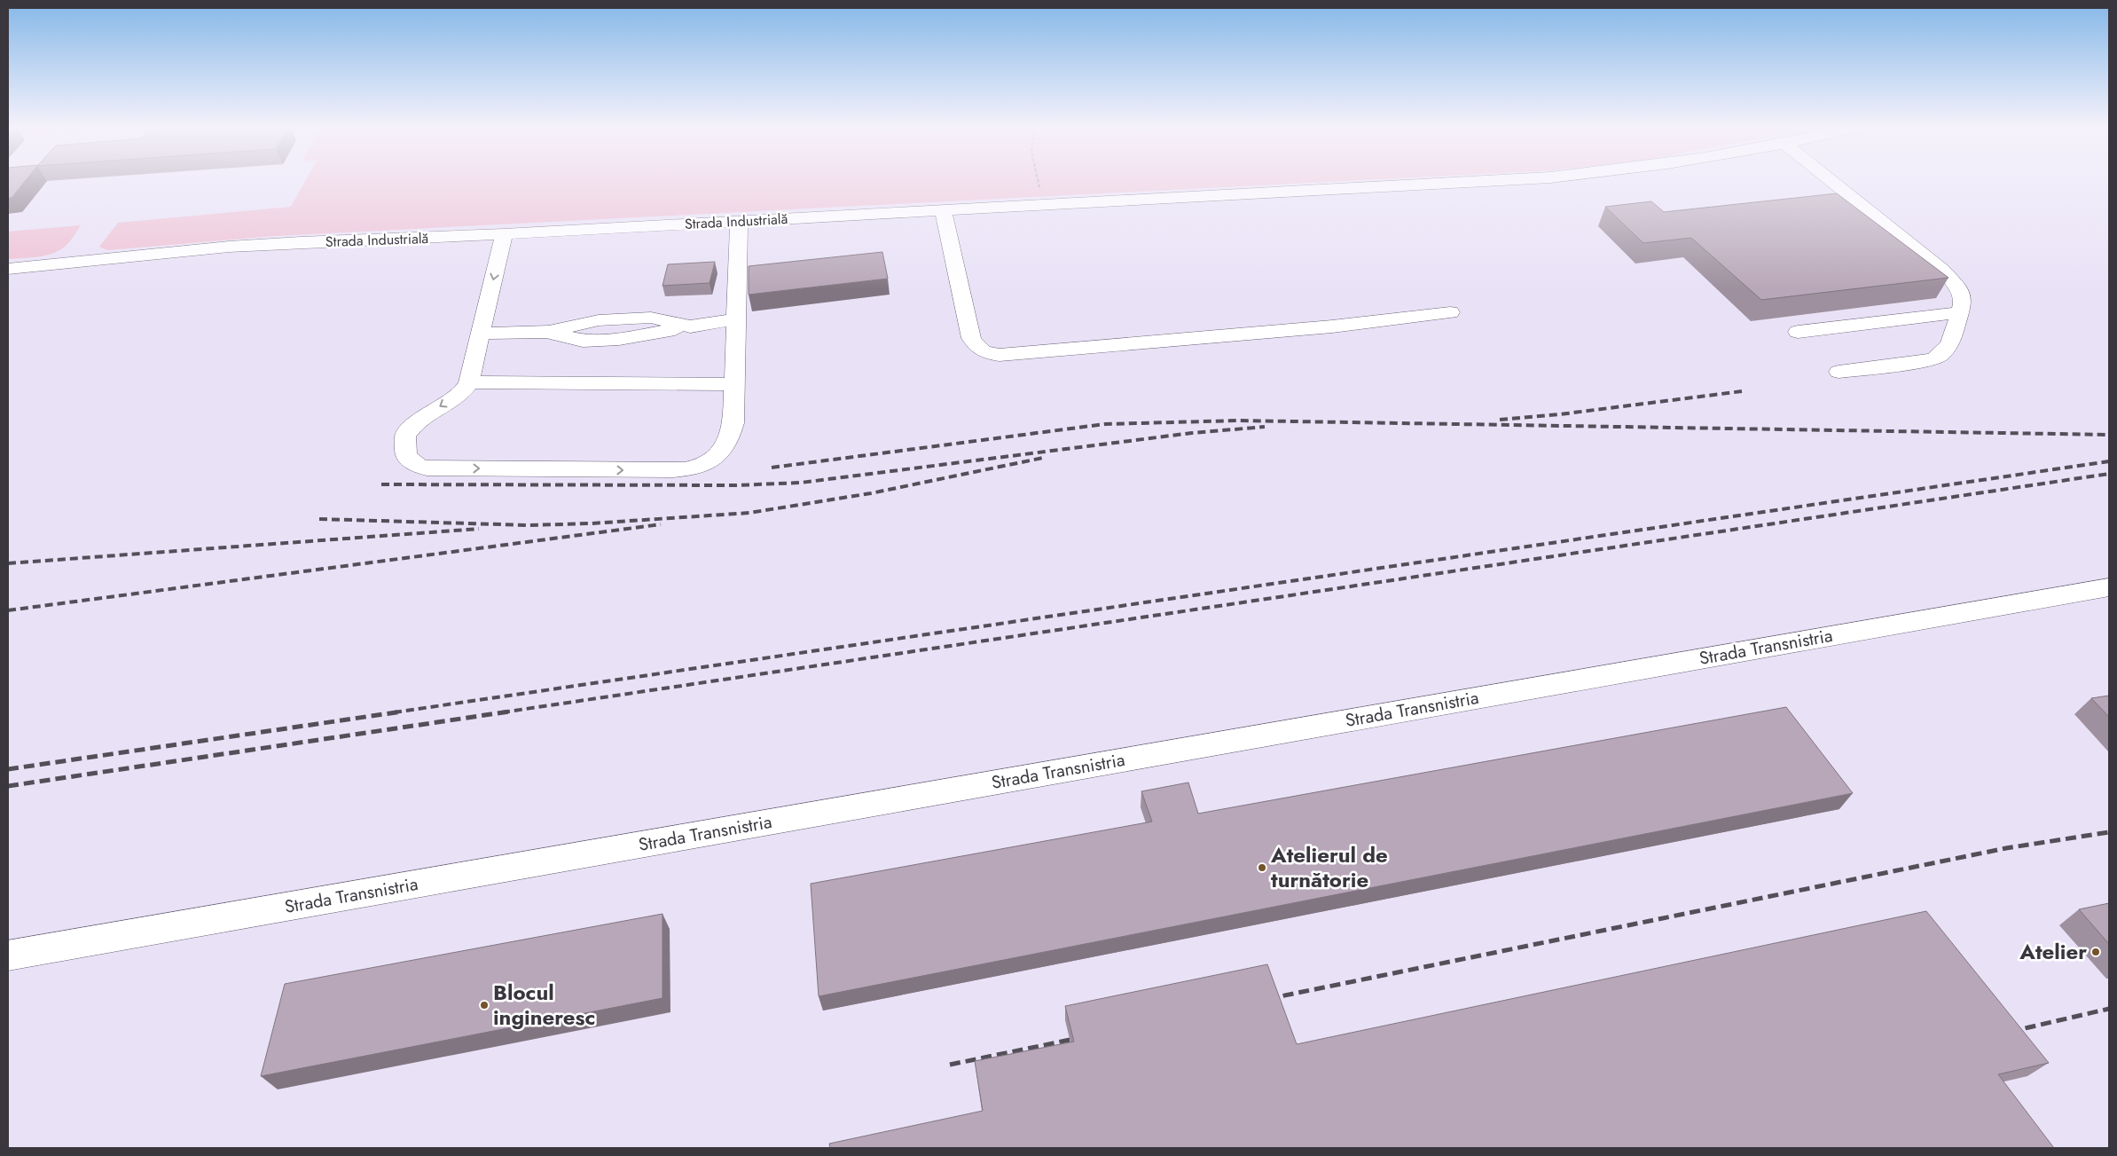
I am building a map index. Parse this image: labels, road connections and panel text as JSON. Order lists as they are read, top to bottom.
{
  "streets": {
    "street": ["Strada Industrială", "Strada Transnistria"]
  },
  "places": ["Atelierul de turnătorie", "Atelier", "Blocul ingineresc"]
}
